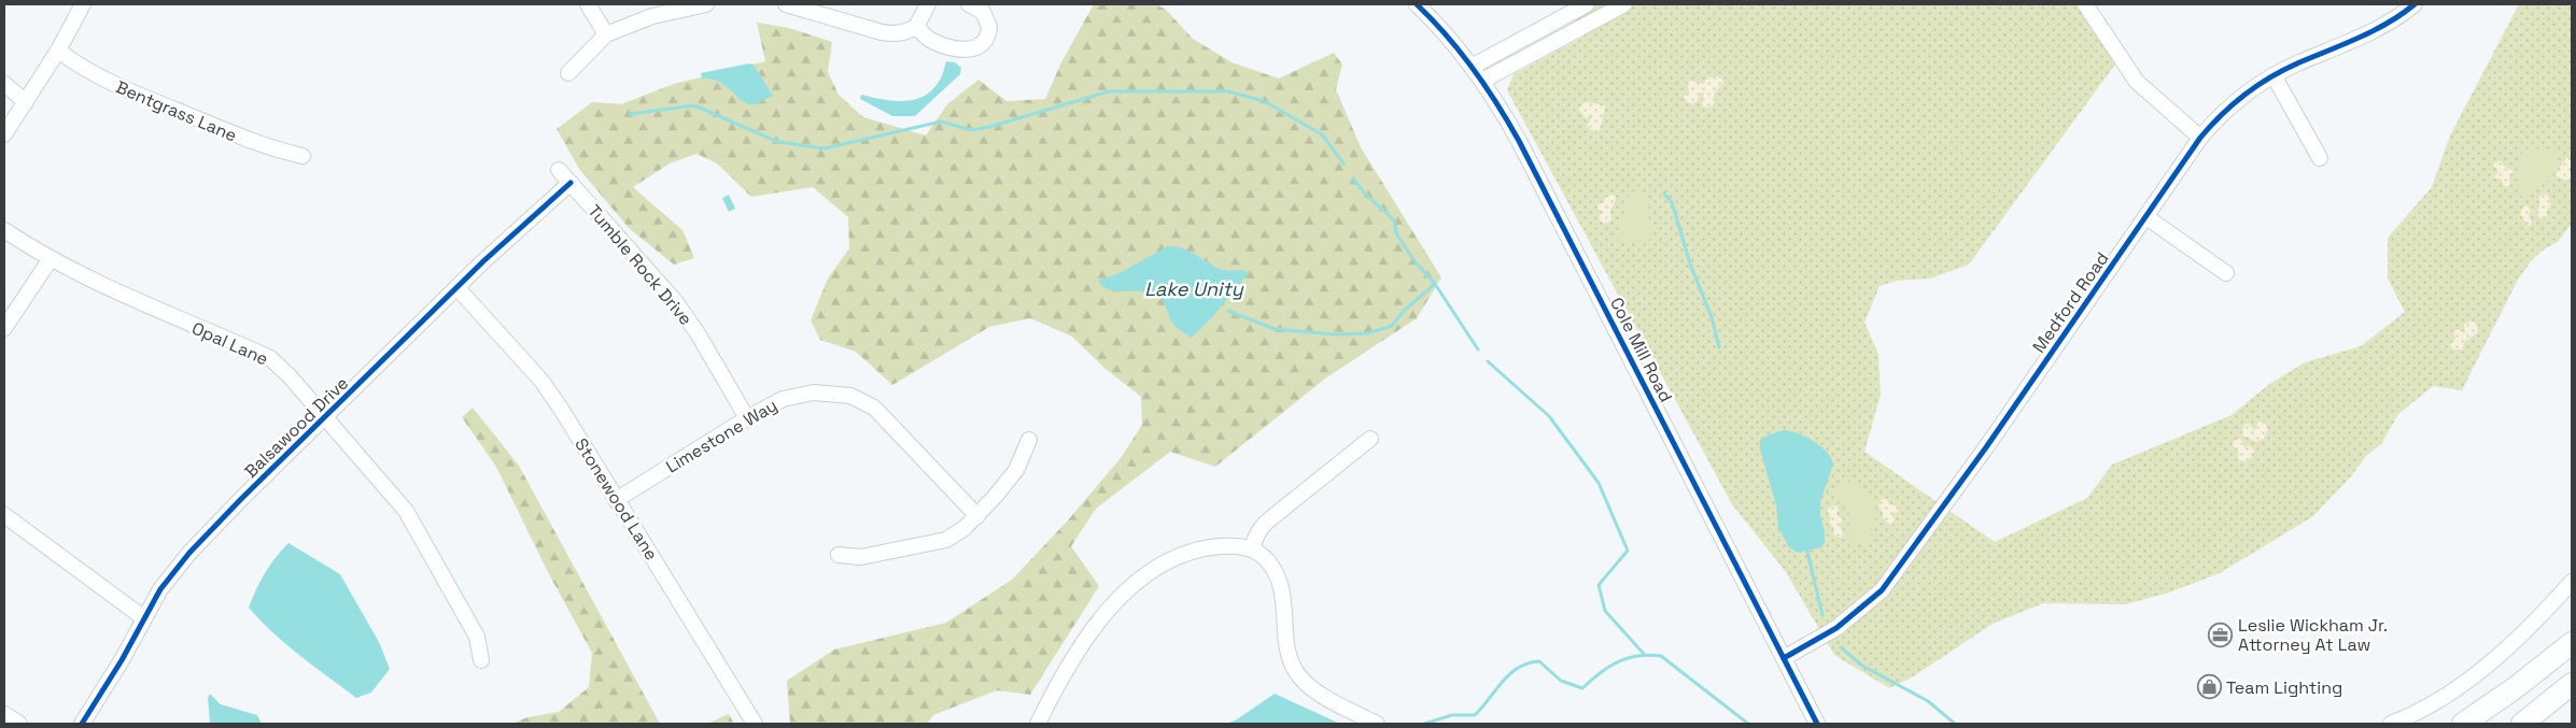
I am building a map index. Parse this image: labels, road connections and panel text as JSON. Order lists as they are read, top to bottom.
{
  "streets": {
    "street": [
      "Bentgrass Lane",
      "Tumble Rock Drive",
      "Medford Road",
      "Opal Lane",
      "Cole Mill Road",
      "Balsawood Drive",
      "Limestone Way",
      "Stonewood Lane"
    ]
  },
  "crossings": [
    ["Tumble Rock Drive", "Balsawood Drive"],
    ["Tumble Rock Drive", "Limestone Way"],
    ["Medford Road", "Cole Mill Road"],
    ["Opal Lane", "Balsawood Drive"],
    ["Balsawood Drive", "Stonewood Lane"],
    ["Limestone Way", "Stonewood Lane"]
  ],
  "water": ["Lake Unity"],
  "places": {
    "office": ["Leslie Wickham Jr. Attorney At Law"],
    "shop": ["Team Lighting"]
  }
}
